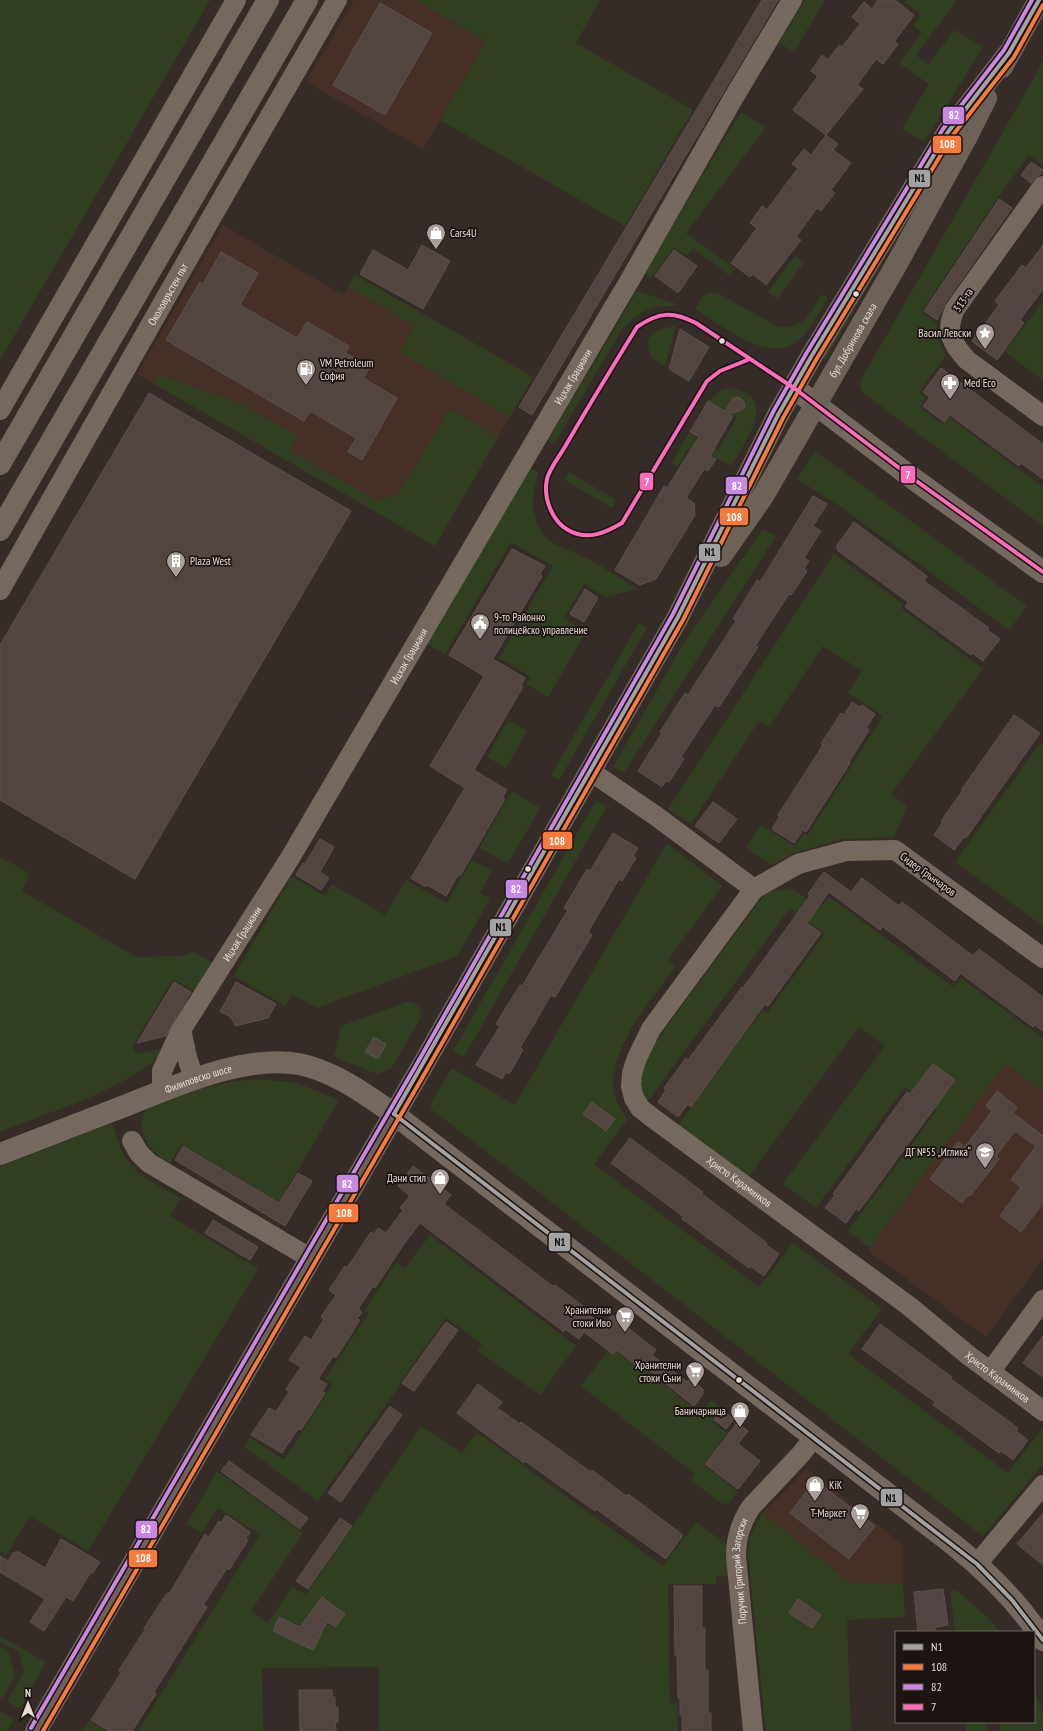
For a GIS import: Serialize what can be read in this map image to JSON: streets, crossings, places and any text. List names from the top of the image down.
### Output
{
  "streets": {
    "main road": ["бул. Добринова скала"],
    "street": [
      "Околовръстен път",
      "313-та",
      "Ицхак Грациани",
      "Сидер Грънчаров",
      "Филиповско шосе",
      "Христо Караминков",
      "Поручик Григорий Загорски"
    ]
  },
  "crossings": [
    ["бул. Добринова скала", "Филиповско шосе"],
    ["Ицхак Грациани", "Филиповско шосе"],
    ["Сидер Грънчаров", "Христо Караминков"],
    ["Филиповско шосе", "Поручик Григорий Загорски"]
  ],
  "places": {
    "shop": [
      "Cars4U",
      "Дани стил",
      "Баничарница",
      "KiK"
    ],
    "place": ["Васил Левски"],
    "fuel station": ["VM Petroleum София"],
    "pharmacy": ["Med Eco"],
    "building": ["Plaza West"],
    "public building": ["9-то Районно полицейско управление"],
    "school or university": ["ДГ №55 „Иглика“"],
    "supermarket": ["Хранителни стоки Иво", "Хранителни стоки Съни", "Т-Маркет"]
  },
  "lines": [
    "transit line N1",
    "transit line 82",
    "transit line 108",
    "transit line 7"
  ],
  "legend": [
    "N1",
    "108",
    "82",
    "7"
  ],
  "north": "top"
}
